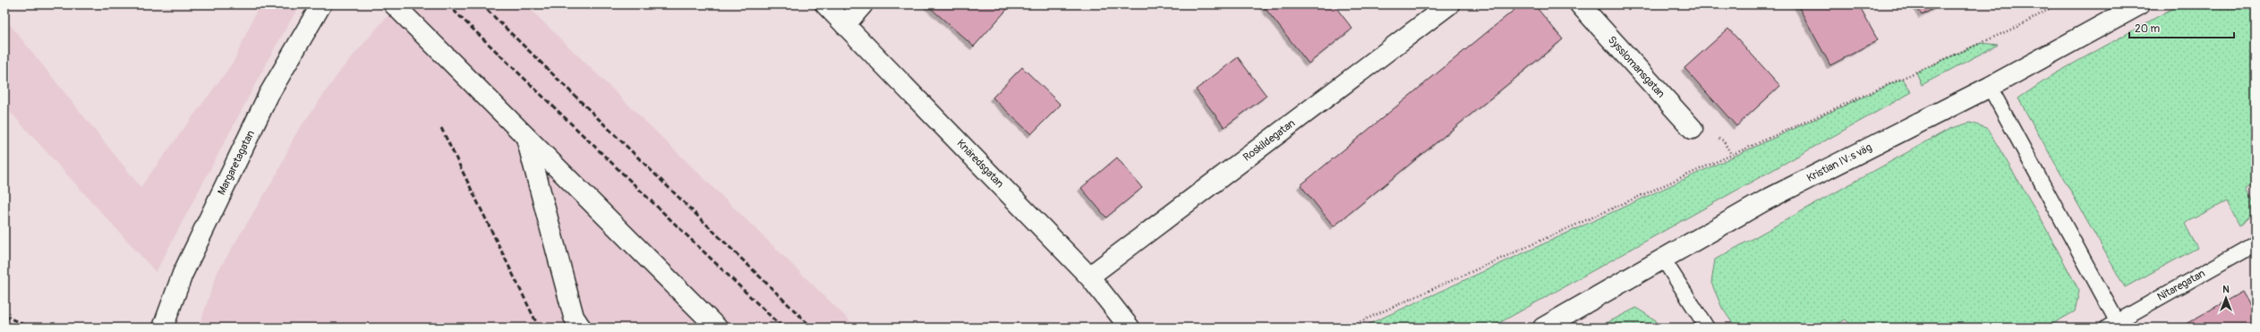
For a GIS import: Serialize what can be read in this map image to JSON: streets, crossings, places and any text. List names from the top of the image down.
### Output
{
  "streets": {
    "street": [
      "Sysslomansgatan",
      "Roskildegatan",
      "Margaretagatan",
      "Kristian IV:s väg",
      "Knäredsgatan"
    ],
    "lane": ["Nitaregatan"]
  },
  "crossings": [
    ["Roskildegatan", "Knäredsgatan"]
  ],
  "scale_bar": "20 m",
  "north": "top"
}
